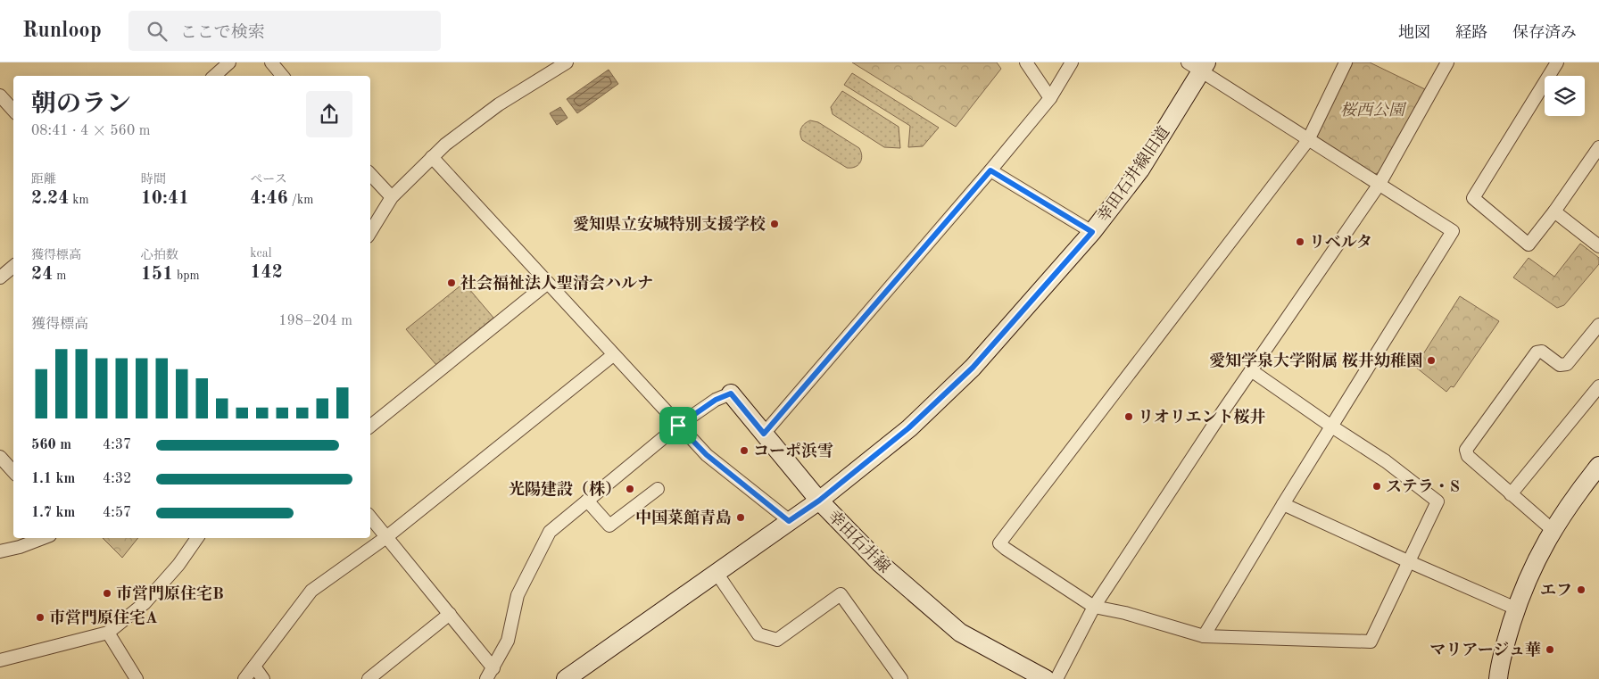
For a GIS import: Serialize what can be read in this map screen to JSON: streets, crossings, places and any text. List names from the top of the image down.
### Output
{
  "streets": {
    "street": ["幸田石井線旧道", "幸田石井線"]
  },
  "crossings": [
    ["幸田石井線旧道", "幸田石井線"]
  ],
  "parks": ["桜西公園"],
  "places": [
    "愛知県立安城特別支援学校",
    "リベルタ",
    "社会福祉法人聖清会ハルナ",
    "愛知学泉大学附属 桜井幼稚園",
    "リオリエント桜井",
    "コーポ浜雪",
    "ステラ・S",
    "光陽建設（株）",
    "中国菜館青島",
    "エフ",
    "市営門原住宅B",
    "市営門原住宅A",
    "マリアージュ華"
  ],
  "page": {
    "header": "Runloop",
    "search": "ここで検索",
    "nav": ["地図", "経路", "保存済み"],
    "heading": ["朝のラン", "08:41 · 4 × 560 m"],
    "stats": [
      ["距離", "2.24 km"],
      ["時間", "10:41"],
      ["ペース", "4:46 /km"],
      ["獲得標高", "24 m"],
      ["心拍数", "151 bpm"],
      ["kcal", "142"]
    ],
    "chart": ["獲得標高", "198–204 m"],
    "list": [
      {
        "name": "560 m",
        "note": "4:37"
      },
      {
        "name": "1.1 km",
        "note": "4:32"
      },
      {
        "name": "1.7 km",
        "note": "4:57"
      }
    ]
  }
}
